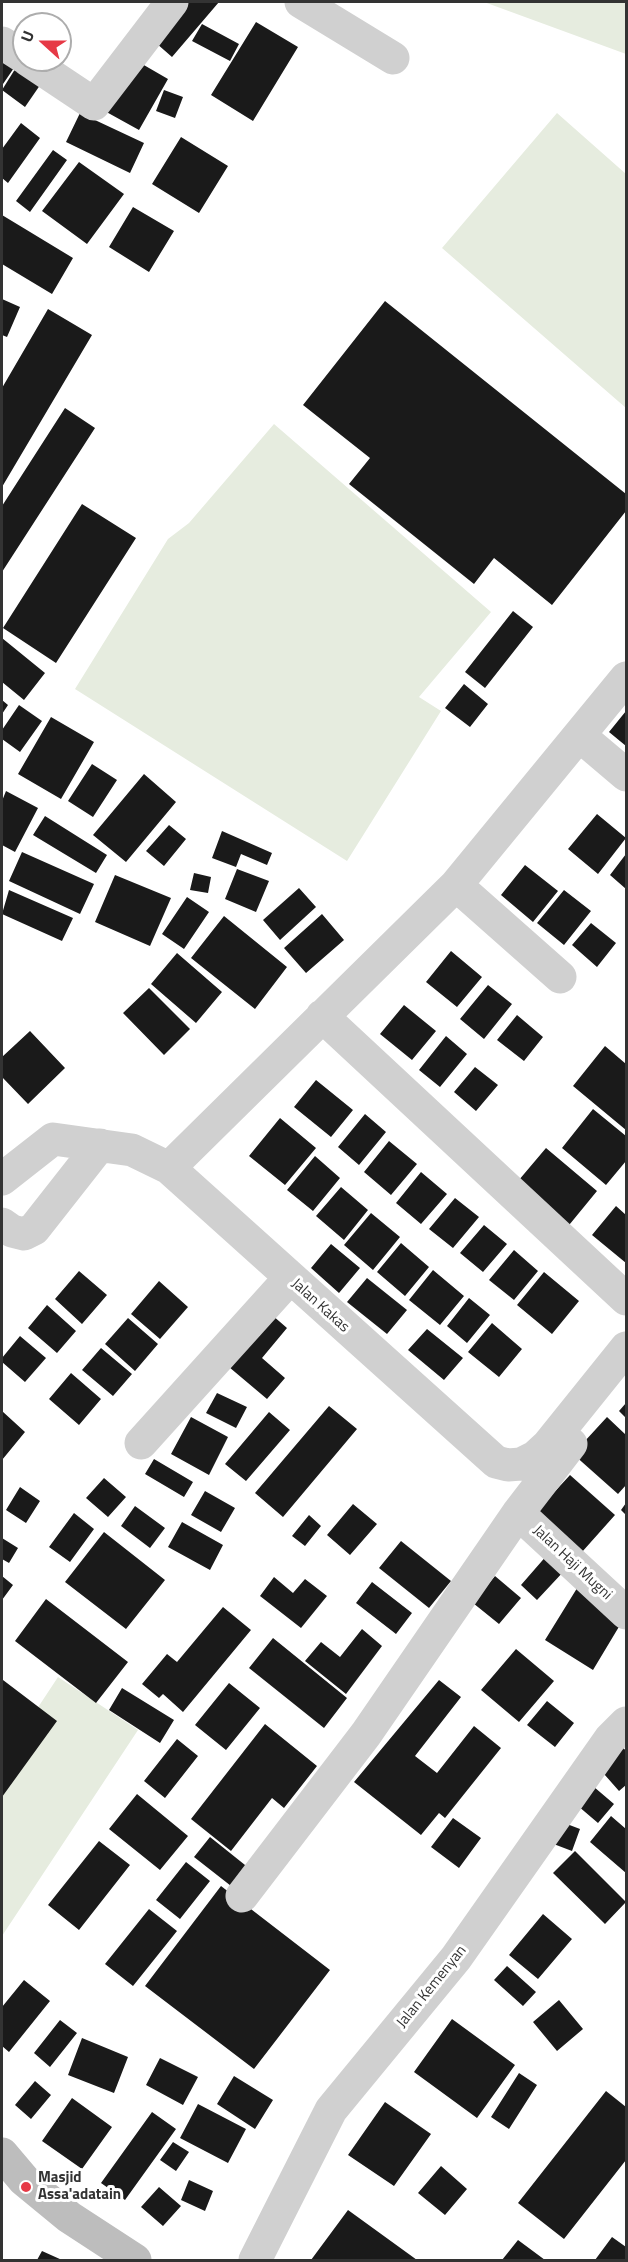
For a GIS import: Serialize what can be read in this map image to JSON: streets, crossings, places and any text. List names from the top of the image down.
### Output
{
  "streets": {
    "street": ["Jalan Kakas", "Jalan Haji Mugni", "Jalan Kemenyan"]
  },
  "places": ["Masjid Assa'adatain"],
  "north": "left"
}
